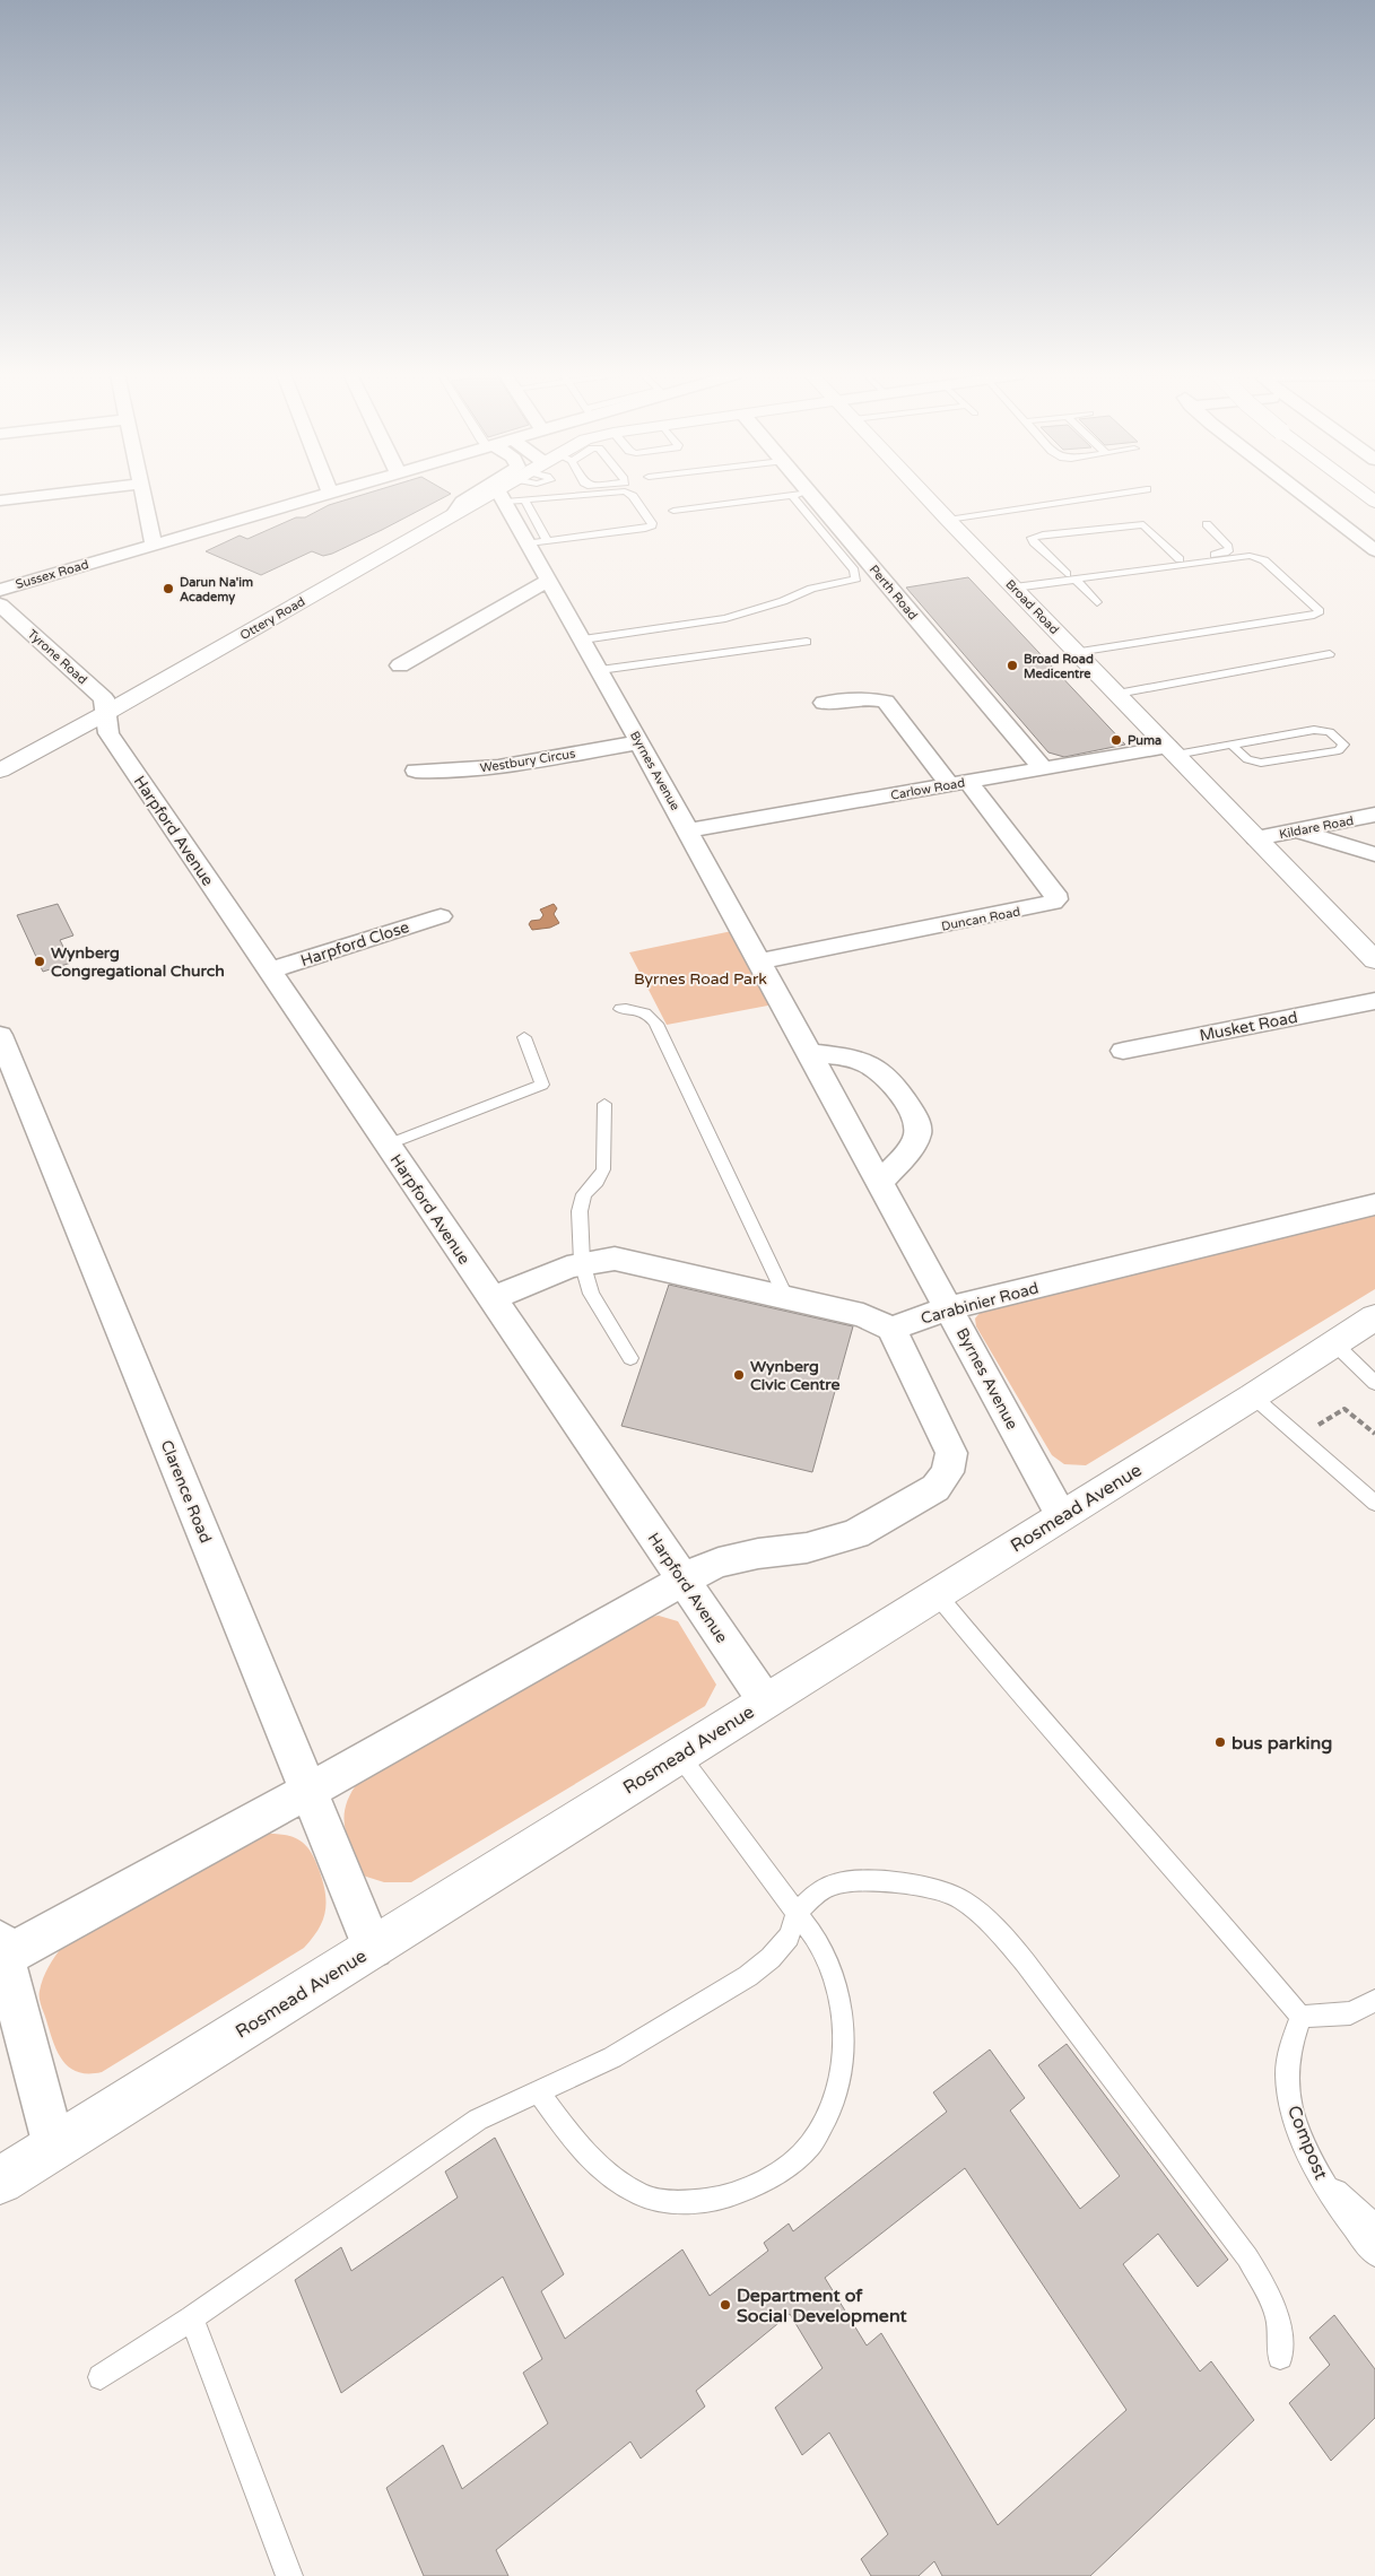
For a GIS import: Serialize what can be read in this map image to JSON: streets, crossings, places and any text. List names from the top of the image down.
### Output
{
  "streets": {
    "street": [
      "Sussex Road",
      "Perth Road",
      "Broad Road",
      "Ottery Road",
      "Tyrone Road",
      "Westbury Circus",
      "Byrnes Avenue",
      "Carlow Road",
      "Kildare Road",
      "Harpford Avenue",
      "Duncan Road",
      "Harpford Close",
      "Musket Road",
      "Carabinier Road",
      "Clarence Road",
      "Rosmead Avenue"
    ],
    "lane": ["Compost"]
  },
  "crossings": [
    ["Perth Road", "Carlow Road"],
    ["Broad Road", "Carlow Road"],
    ["Broad Road", "Kildare Road"],
    ["Ottery Road", "Tyrone Road"],
    ["Ottery Road", "Harpford Avenue"],
    ["Tyrone Road", "Harpford Avenue"],
    ["Westbury Circus", "Byrnes Avenue"],
    ["Byrnes Avenue", "Carlow Road"],
    ["Byrnes Avenue", "Duncan Road"],
    ["Byrnes Avenue", "Carabinier Road"],
    ["Byrnes Avenue", "Rosmead Avenue"],
    ["Carlow Road", "Duncan Road"],
    ["Harpford Avenue", "Harpford Close"],
    ["Harpford Avenue", "Rosmead Avenue"],
    ["Clarence Road", "Rosmead Avenue"]
  ],
  "parks": ["Byrnes Road Park"],
  "places": [
    "Darun Na'im Academy",
    "Broad Road Medicentre",
    "Puma",
    "Wynberg Congregational Church",
    "Wynberg Civic Centre",
    "bus parking",
    "Department of Social Development"
  ]
}
